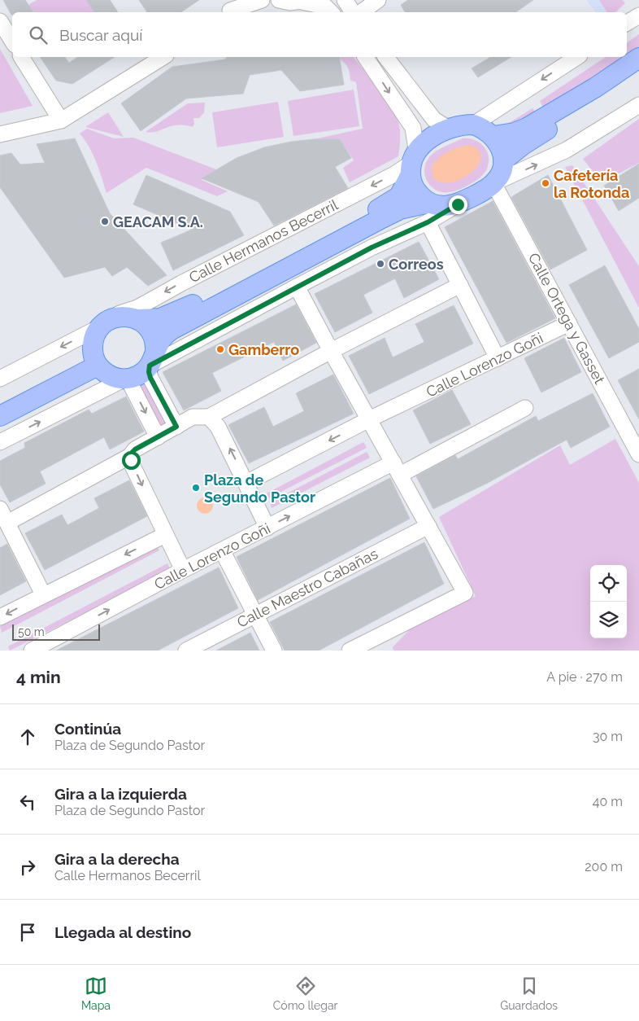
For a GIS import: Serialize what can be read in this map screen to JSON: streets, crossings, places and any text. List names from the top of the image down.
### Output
{
  "streets": {
    "main road": ["Calle Hermanos Becerril"],
    "street": ["Calle Ortega y Gasset", "Calle Lorenzo Goñi", "Calle Maestro Cabañas"]
  },
  "crossings": [
    ["Calle Hermanos Becerril", "Calle Ortega y Gasset"],
    ["Calle Ortega y Gasset", "Calle Lorenzo Goñi"]
  ],
  "places": [
    "Cafetería la Rotonda",
    "GEACAM S.A.",
    "Correos",
    "Gamberro",
    "Plaza de Segundo Pastor"
  ],
  "scale_bar": "50 m",
  "page": {
    "search": "Buscar aquí",
    "scale": "50 m",
    "heading": ["4 min", "A pie · 270 m"],
    "list": [
      ["Continúa", "Plaza de Segundo Pastor", "30 m"],
      ["Gira a la izquierda", "Plaza de Segundo Pastor", "40 m"],
      ["Gira a la derecha", "Calle Hermanos Becerril", "200 m"],
      "Llegada al destino"
    ],
    "nav": ["Mapa", "Cómo llegar", "Guardados"]
  }
}
